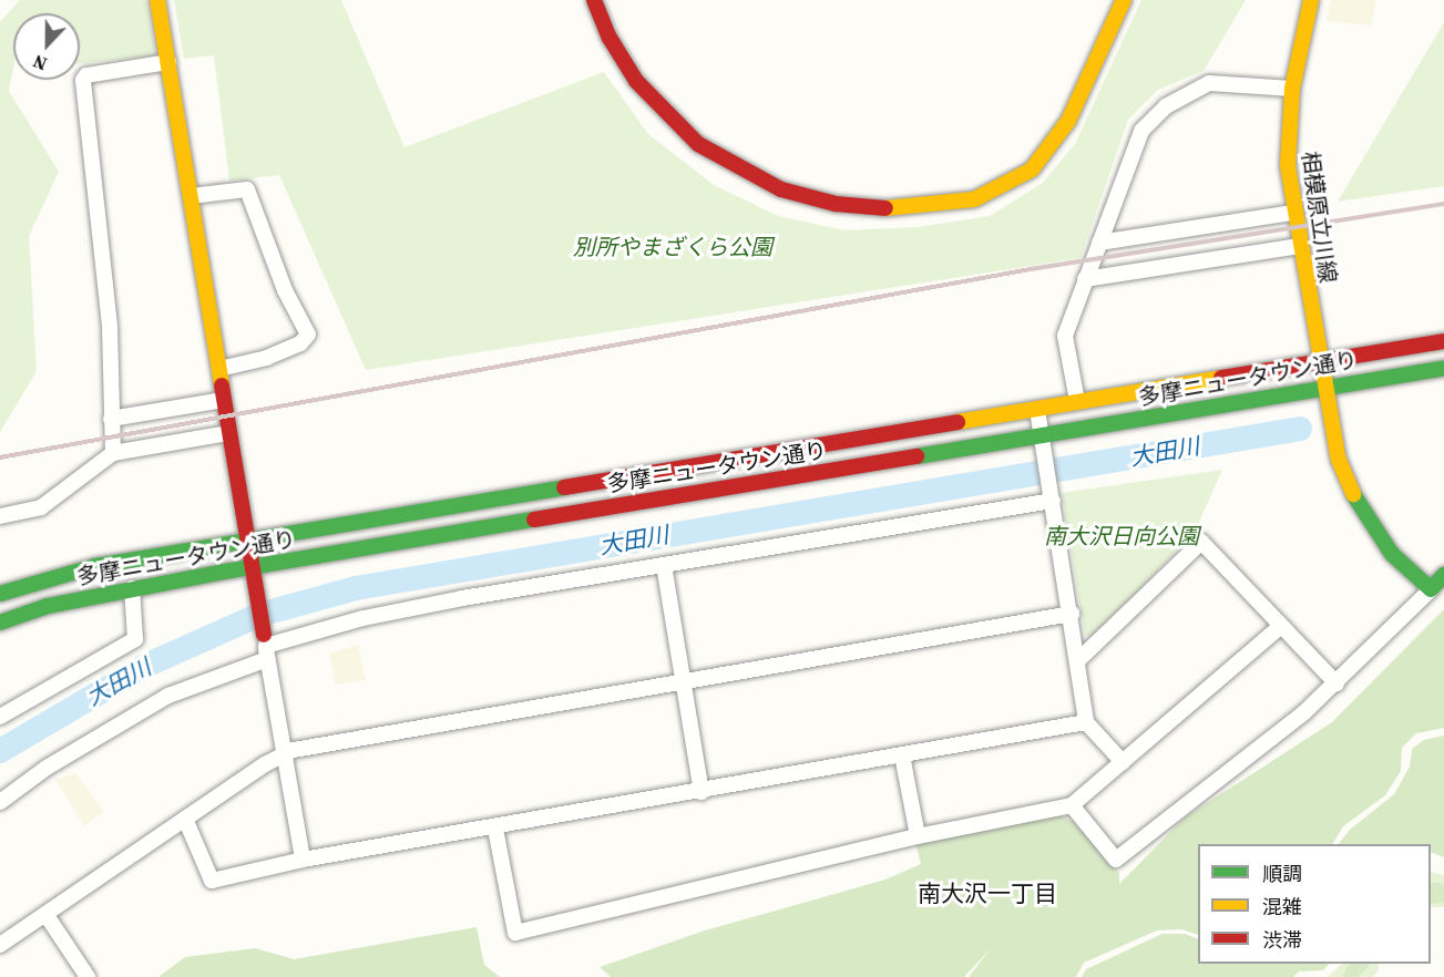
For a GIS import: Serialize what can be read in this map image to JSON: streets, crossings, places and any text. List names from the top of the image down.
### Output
{
  "streets": {
    "main road": ["相模原立川線", "多摩ニュータウン通り"]
  },
  "crossings": [
    ["相模原立川線", "多摩ニュータウン通り"]
  ],
  "districts": ["南大沢一丁目"],
  "water": ["大田川"],
  "parks": ["別所やまざくら公園", "南大沢日向公園"],
  "legend": ["順調", "混雑", "渋滞"],
  "north": "bottom"
}
